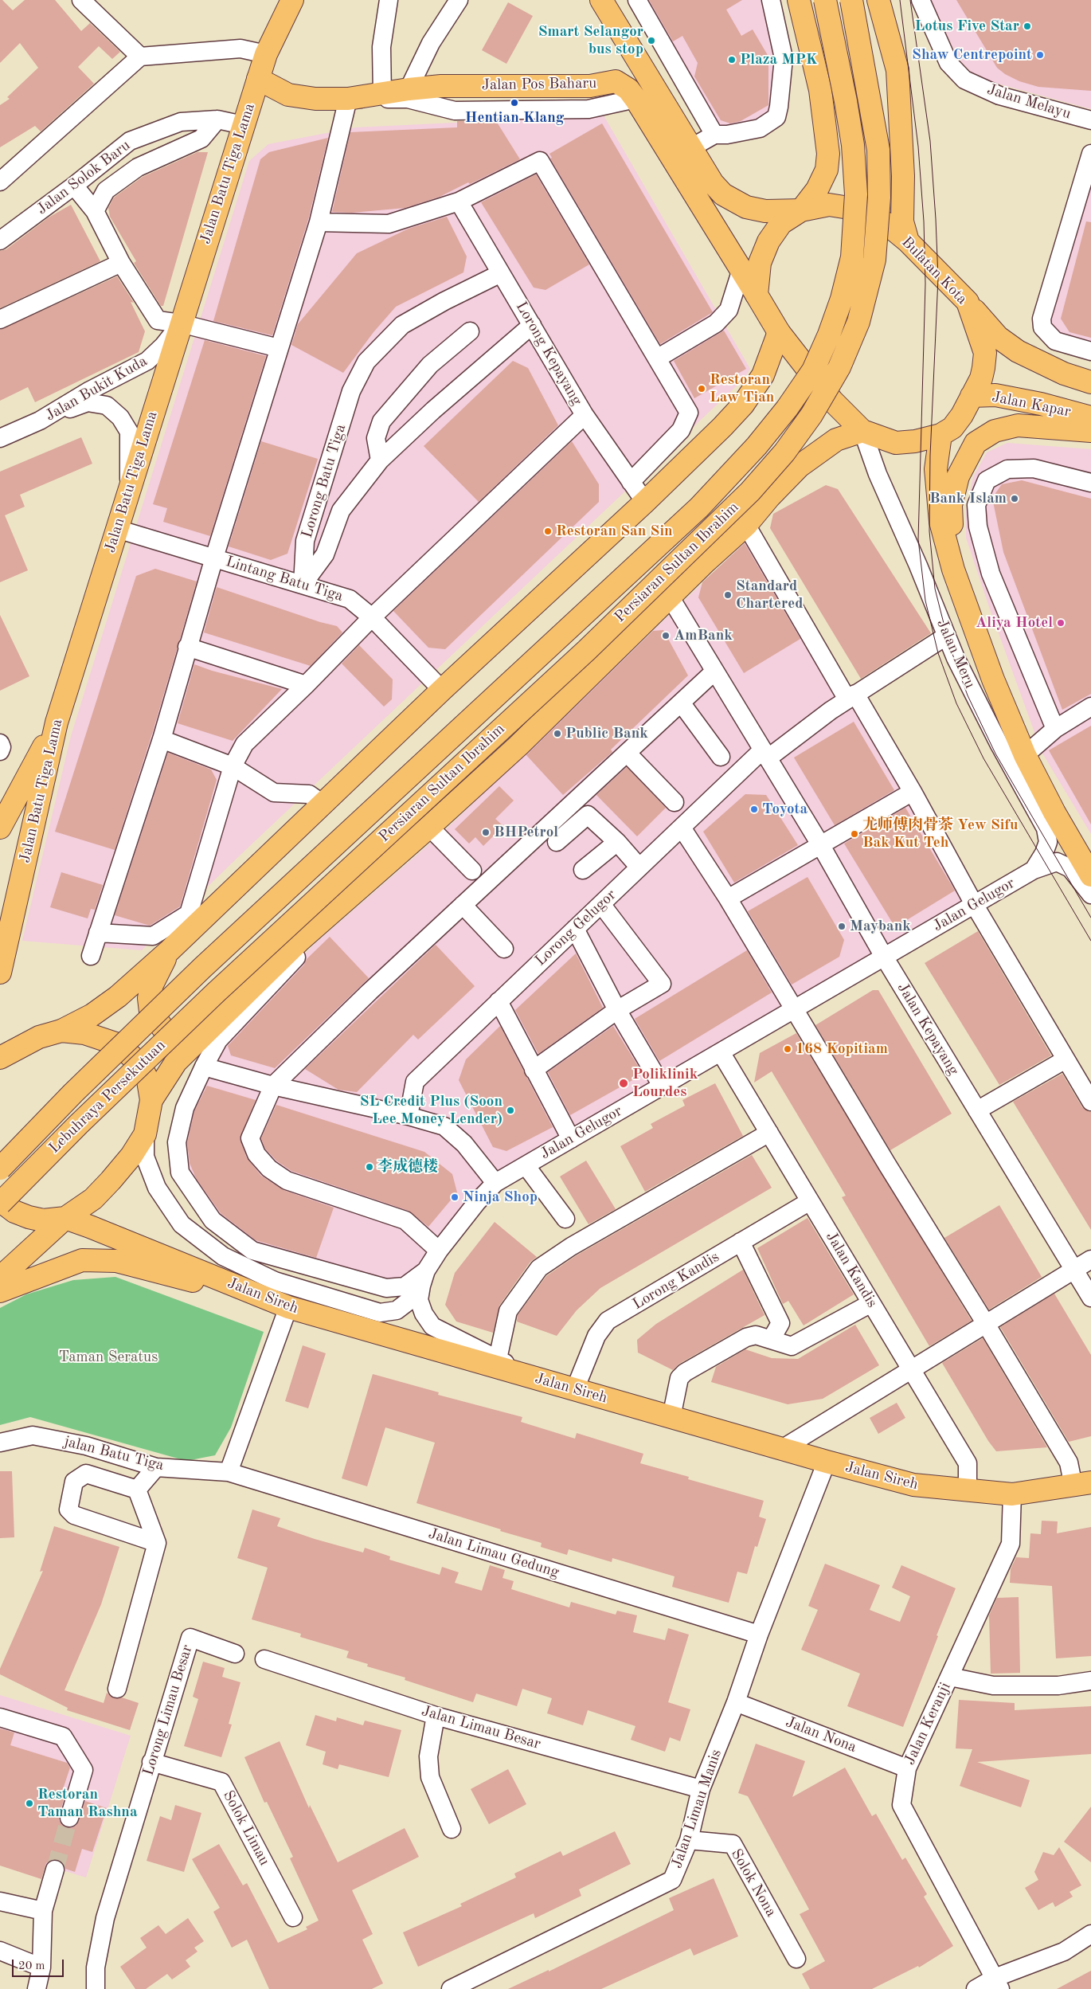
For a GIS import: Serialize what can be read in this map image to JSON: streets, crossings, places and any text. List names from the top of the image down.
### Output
{
  "streets": {
    "main road": [
      "Jalan Pos Baharu",
      "Jalan Batu Tiga Lama",
      "Bulatan Kota",
      "Jalan Kapar",
      "Persiaran Sultan Ibrahim",
      "Jalan Meru",
      "Lebuhraya Persekutuan",
      "Jalan Sireh"
    ],
    "street": [
      "Jalan Melayu",
      "Jalan Solok Baru",
      "Lorong Kepayang",
      "Jalan Bukit Kuda",
      "Lorong Batu Tiga",
      "Lintang Batu Tiga",
      "Jalan Gelugor",
      "Lorong Gelugor",
      "Jalan Kepayang",
      "Jalan Kandis",
      "Lorong Kandis",
      "jalan Batu Tiga",
      "Jalan Limau Gedung",
      "Lorong Limau Besar",
      "Jalan Keranji",
      "Jalan Limau Besar",
      "Jalan Nona",
      "Jalan Limau Manis",
      "Solok Limau",
      "Solok Nona"
    ]
  },
  "crossings": [
    ["Jalan Pos Baharu", "Jalan Batu Tiga Lama"],
    ["Jalan Pos Baharu", "Bulatan Kota"],
    ["Jalan Batu Tiga Lama", "Jalan Solok Baru"],
    ["Jalan Batu Tiga Lama", "Jalan Bukit Kuda"],
    ["Jalan Batu Tiga Lama", "Lintang Batu Tiga"],
    ["Bulatan Kota", "Jalan Kapar"],
    ["Bulatan Kota", "Jalan Meru"],
    ["Lorong Kepayang", "Lorong Batu Tiga"],
    ["Lorong Batu Tiga", "Lintang Batu Tiga"],
    ["Persiaran Sultan Ibrahim", "Lebuhraya Persekutuan"],
    ["Jalan Meru", "Jalan Gelugor"],
    ["Jalan Meru", "Lorong Gelugor"],
    ["Jalan Gelugor", "Jalan Kepayang"],
    ["Jalan Gelugor", "Jalan Kandis"],
    ["Jalan Gelugor", "Jalan Sireh"],
    ["Lorong Gelugor", "Jalan Kepayang"],
    ["Jalan Kandis", "Lorong Kandis"],
    ["Jalan Kandis", "Jalan Sireh"],
    ["Lorong Kandis", "Jalan Sireh"],
    ["Jalan Sireh", "Jalan Keranji"],
    ["Jalan Sireh", "Jalan Limau Manis"],
    ["jalan Batu Tiga", "Jalan Limau Gedung"],
    ["Jalan Limau Gedung", "Jalan Limau Manis"],
    ["Lorong Limau Besar", "Solok Limau"],
    ["Jalan Keranji", "Jalan Nona"],
    ["Jalan Limau Besar", "Jalan Limau Manis"],
    ["Jalan Nona", "Jalan Limau Manis"],
    ["Jalan Limau Manis", "Solok Nona"]
  ],
  "parks": ["Taman Seratus"],
  "places": [
    "Lotus Five Star",
    "Smart Selangor bus stop",
    "Shaw Centrepoint",
    "Plaza MPK",
    "Hentian Klang",
    "Restoran Law Tian",
    "Bank Islam",
    "Restoran San Sin",
    "Standard Chartered",
    "Aliya Hotel",
    "AmBank",
    "Public Bank",
    "Toyota",
    "BHPetrol",
    "尤师傅肉骨茶 Yew Sifu Bak Kut Teh",
    "Maybank",
    "168 Kopitiam",
    "Poliklinik Lourdes",
    "SL Credit Plus (Soon Lee Money Lender)",
    "李成德楼",
    "Ninja Shop",
    "Restoran Taman Rashna"
  ],
  "scale_bar": "20 m"
}
